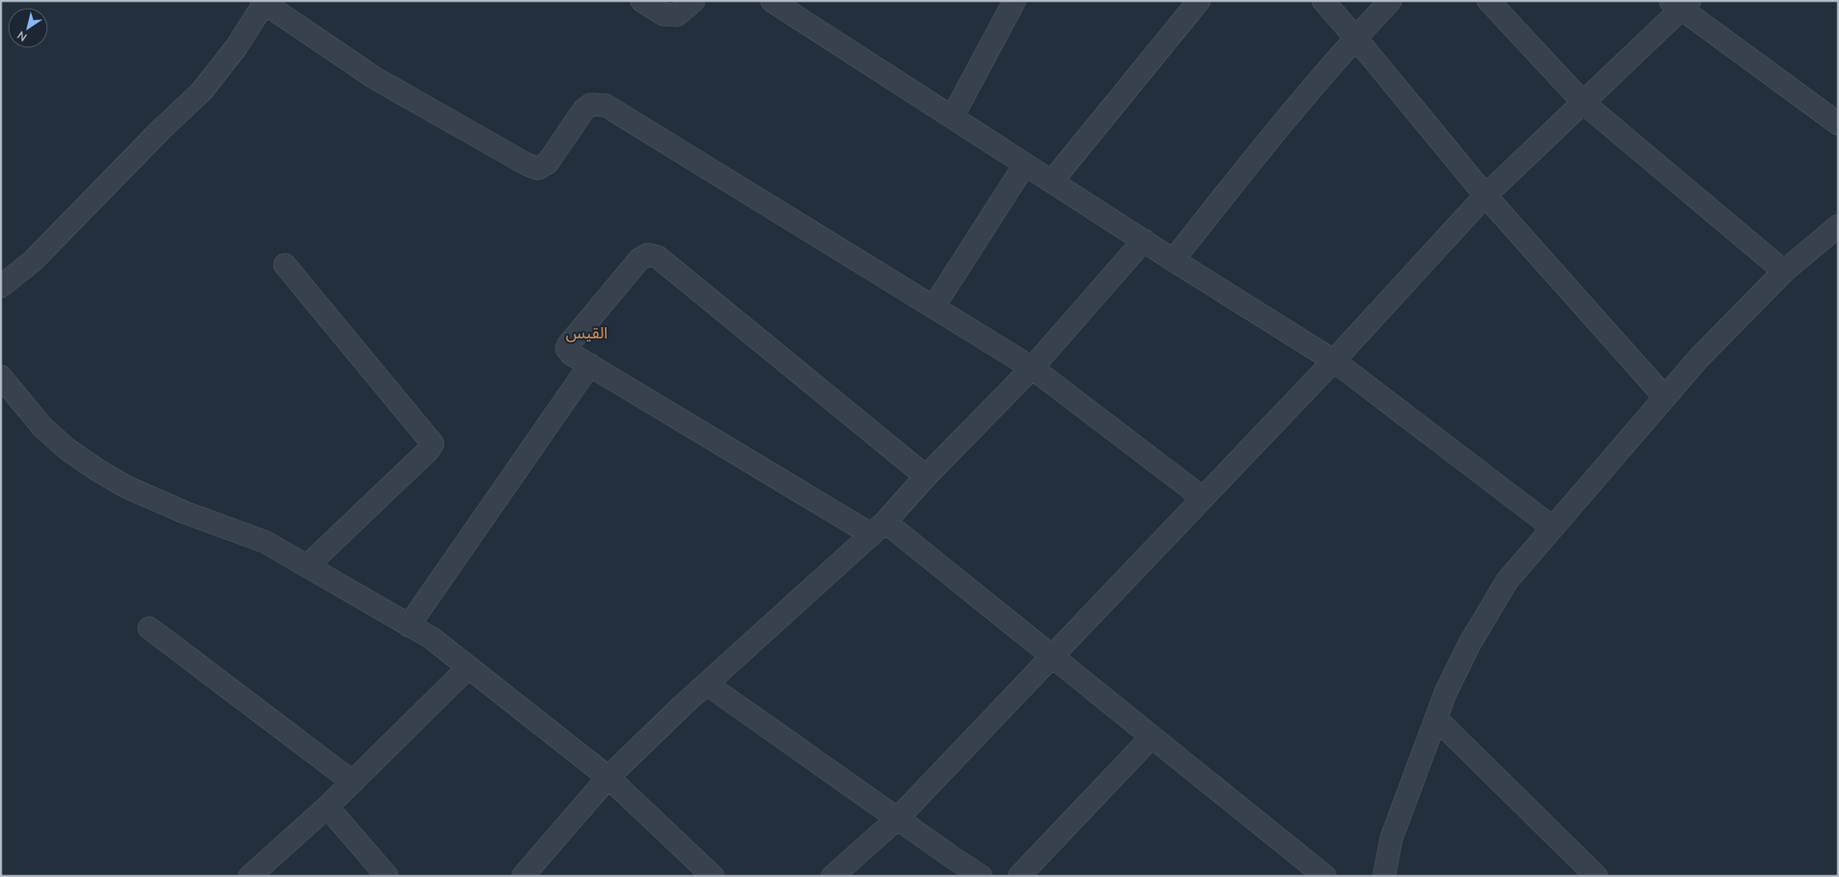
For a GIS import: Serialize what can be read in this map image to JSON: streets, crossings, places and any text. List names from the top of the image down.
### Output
{
  "districts": ["القيس"],
  "north": "bottom left"
}
